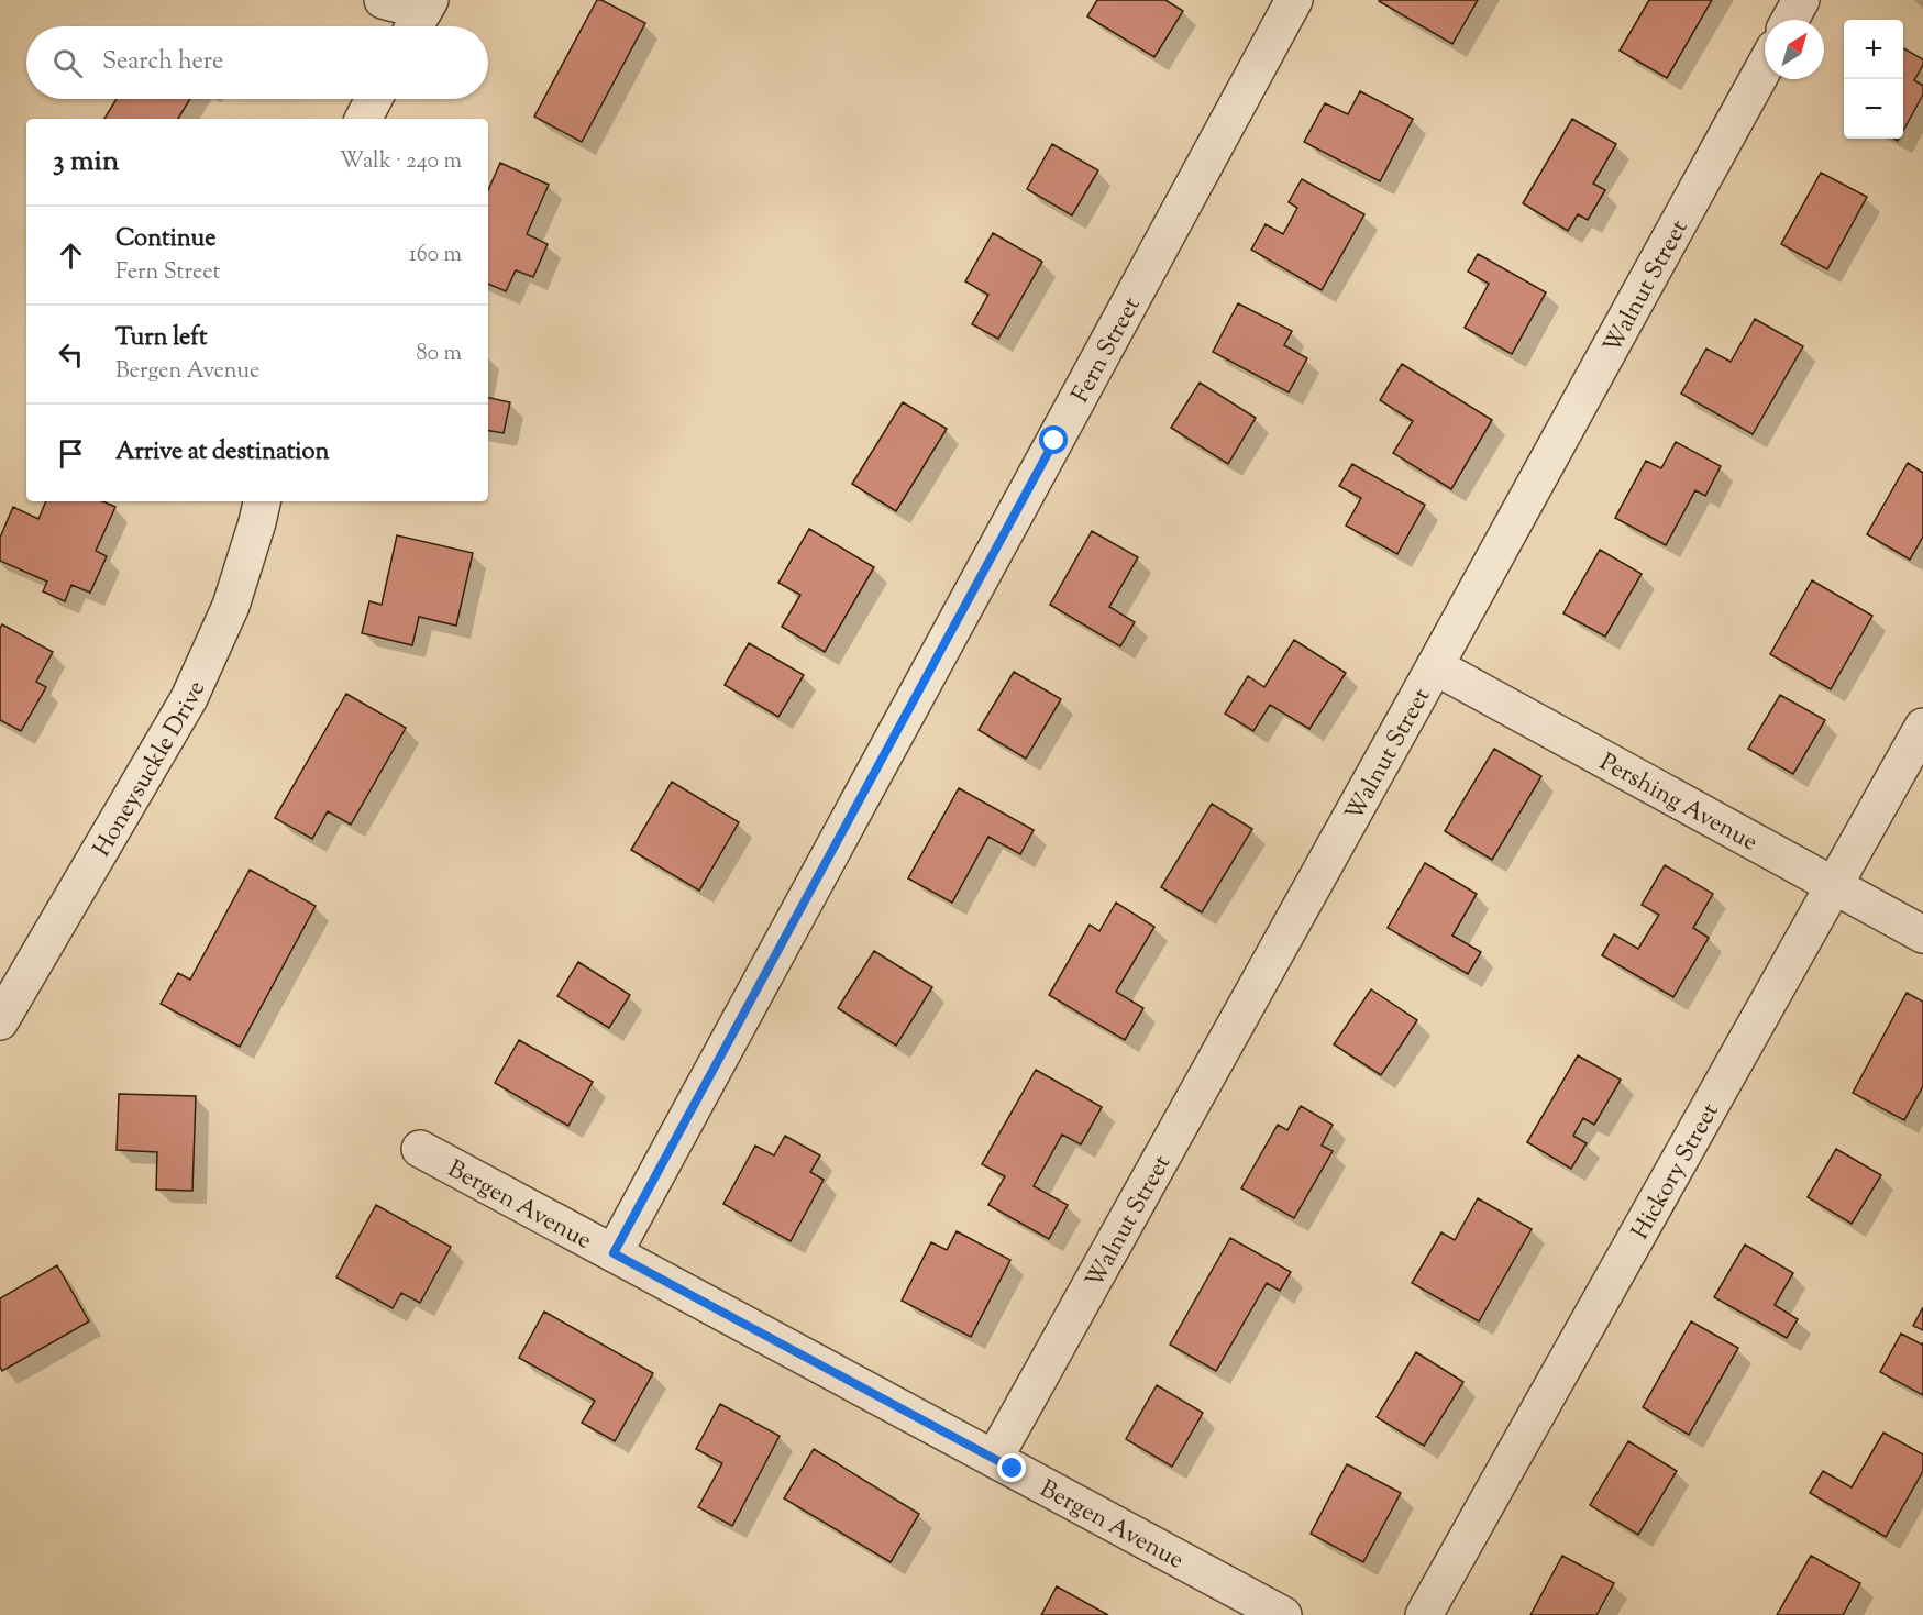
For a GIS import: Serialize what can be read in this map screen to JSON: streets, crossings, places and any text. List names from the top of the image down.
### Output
{
  "streets": {
    "street": [
      "Walnut Street",
      "Fern Street",
      "Honeysuckle Drive",
      "Pershing Avenue",
      "Hickory Street",
      "Bergen Avenue"
    ]
  },
  "crossings": [
    ["Walnut Street", "Pershing Avenue"],
    ["Walnut Street", "Bergen Avenue"],
    ["Fern Street", "Bergen Avenue"],
    ["Pershing Avenue", "Hickory Street"]
  ],
  "north": "top right",
  "page": {
    "map_buttons": ["+", "−"],
    "search": "Search here",
    "heading": ["3 min", "Walk · 240 m"],
    "list": [
      ["Continue", "Fern Street", "160 m"],
      ["Turn left", "Bergen Avenue", "80 m"],
      "Arrive at destination"
    ]
  }
}
